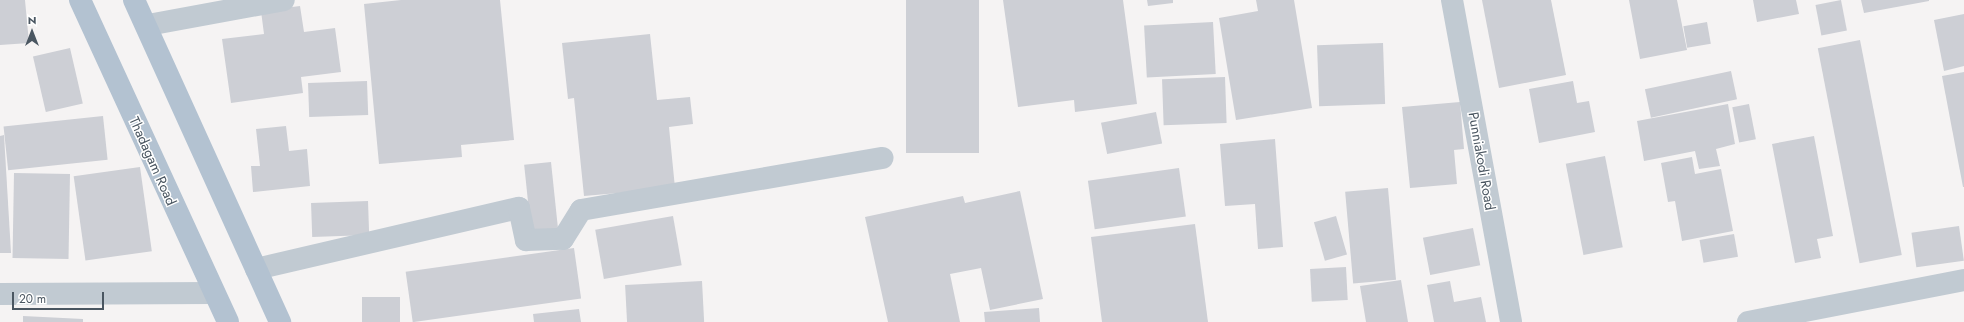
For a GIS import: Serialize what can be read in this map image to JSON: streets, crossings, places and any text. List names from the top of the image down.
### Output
{
  "streets": {
    "main road": ["Thadagam Road"],
    "street": ["Punniakodi Road"]
  },
  "scale_bar": "20 m",
  "north": "top"
}
